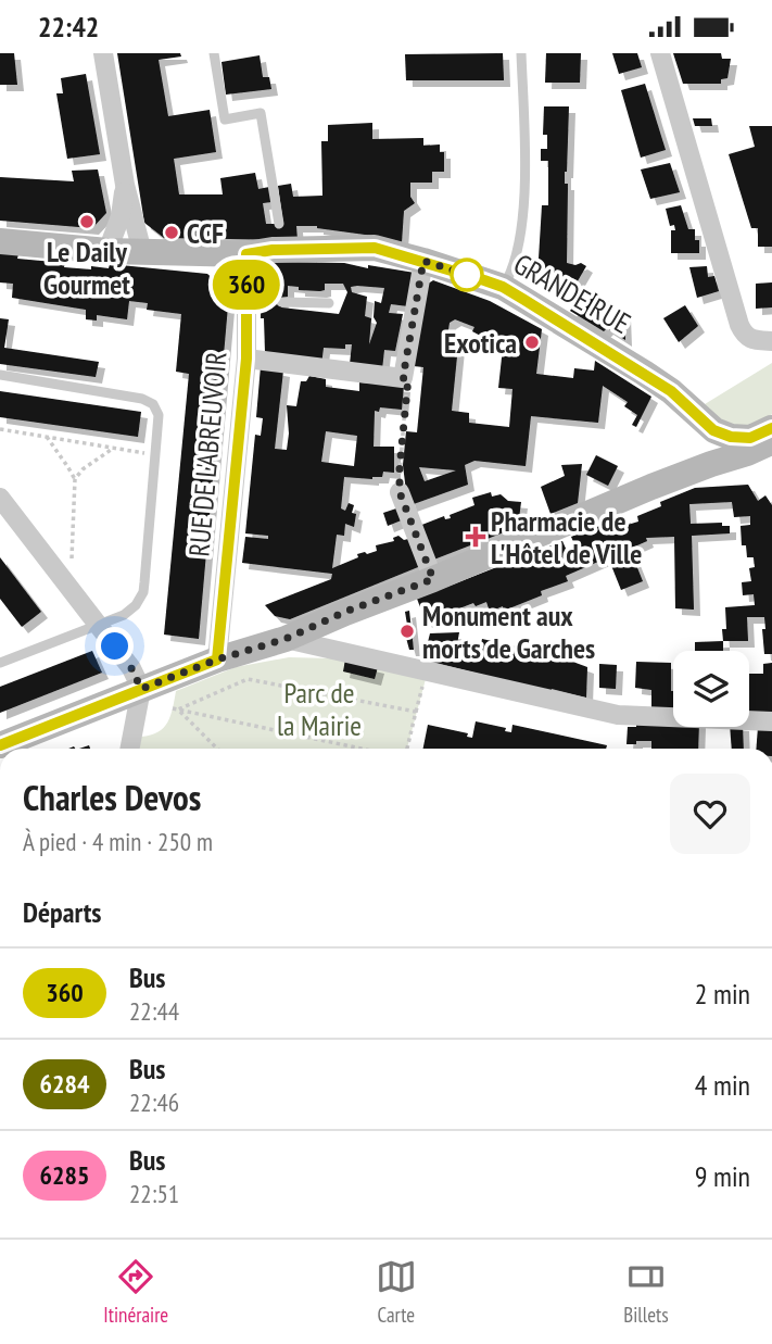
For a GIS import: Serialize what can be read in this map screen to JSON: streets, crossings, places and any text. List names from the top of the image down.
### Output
{
  "streets": {
    "street": ["GRANDE RUE", "RUE DE L'ABREUVOIR"]
  },
  "crossings": [
    ["GRANDE RUE", "RUE DE L'ABREUVOIR"]
  ],
  "parks": ["Parc de la Mairie"],
  "places": {
    "other": [
      "Le Daily Gourmet",
      "CCF",
      "Exotica",
      "Monument aux morts de Garches"
    ],
    "health": ["Pharmacie de L'Hôtel de Ville"]
  },
  "lines": ["bus line 360"],
  "page": {
    "status": "22:42",
    "on_map": "360",
    "heading": [
      ["Charles Devos", "À pied · 4 min · 250 m"],
      "Départs"
    ],
    "list": [
      {
        "mark": "360",
        "name": "Bus",
        "note": "22:44",
        "value": "2 min"
      },
      {
        "mark": "6284",
        "name": "Bus",
        "note": "22:46",
        "value": "4 min"
      },
      {
        "mark": "6285",
        "name": "Bus",
        "note": "22:51",
        "value": "9 min"
      }
    ],
    "tabs": ["Itinéraire", "Carte", "Billets"]
  }
}
